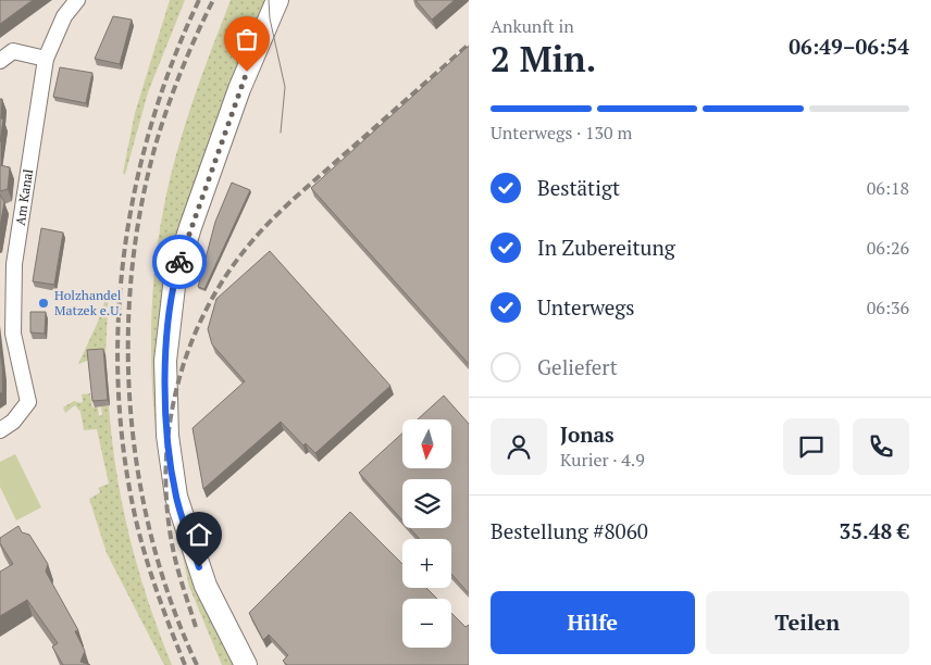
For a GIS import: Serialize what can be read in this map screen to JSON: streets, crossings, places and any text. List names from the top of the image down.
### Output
{
  "streets": {
    "street": ["Am Kanal"]
  },
  "places": ["Holzhandel Matzek e.U."],
  "north": "bottom",
  "page": {
    "heading": ["2 Min.", "Ankunft in", "06:49–06:54"],
    "panel": [
      "Jonas",
      "Kurier · 4.9",
      "Bestellung #8060",
      "35.48 €"
    ],
    "bar": "Unterwegs · 130 m",
    "list": [
      ["Bestätigt", "06:18"],
      ["In Zubereitung", "06:26"],
      ["Unterwegs", "06:36"],
      "Geliefert"
    ],
    "map_buttons": ["+", "−"],
    "buttons": ["Hilfe", "Teilen"]
  }
}
